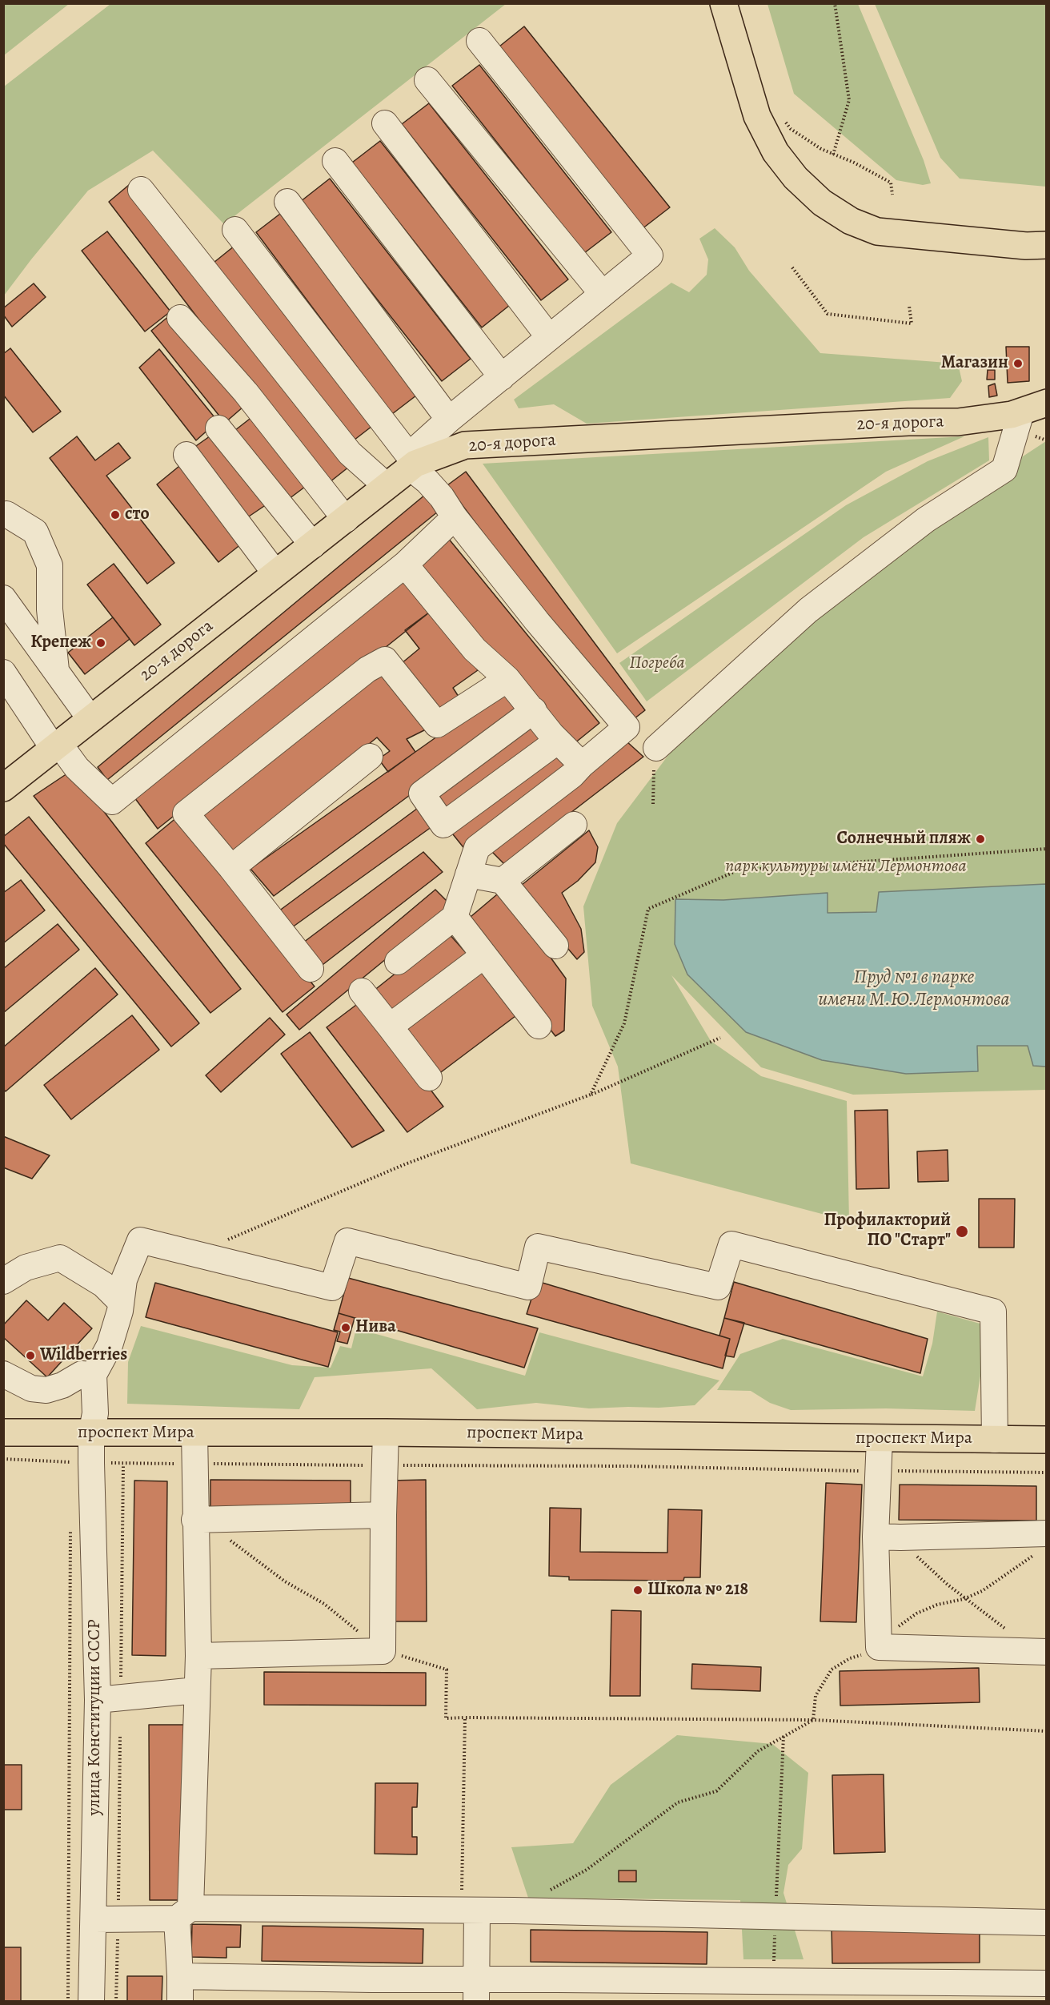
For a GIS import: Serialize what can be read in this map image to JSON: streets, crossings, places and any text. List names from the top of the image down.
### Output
{
  "streets": {
    "main road": ["20-я дорога", "проспект Мира"],
    "street": ["улица Конституции СССР"]
  },
  "crossings": [
    ["проспект Мира", "улица Конституции СССР"]
  ],
  "water": ["Пруд №1 в парке имени М.Ю.Лермонтова"],
  "parks": ["Погреба", "парк культуры имени Лермонтова"],
  "places": [
    "Магазин",
    "сто",
    "Крепеж",
    "Солнечный пляж",
    "Профилакторий ПО \"Старт\"",
    "Нива",
    "Wildberries",
    "Школа № 218"
  ]
}
